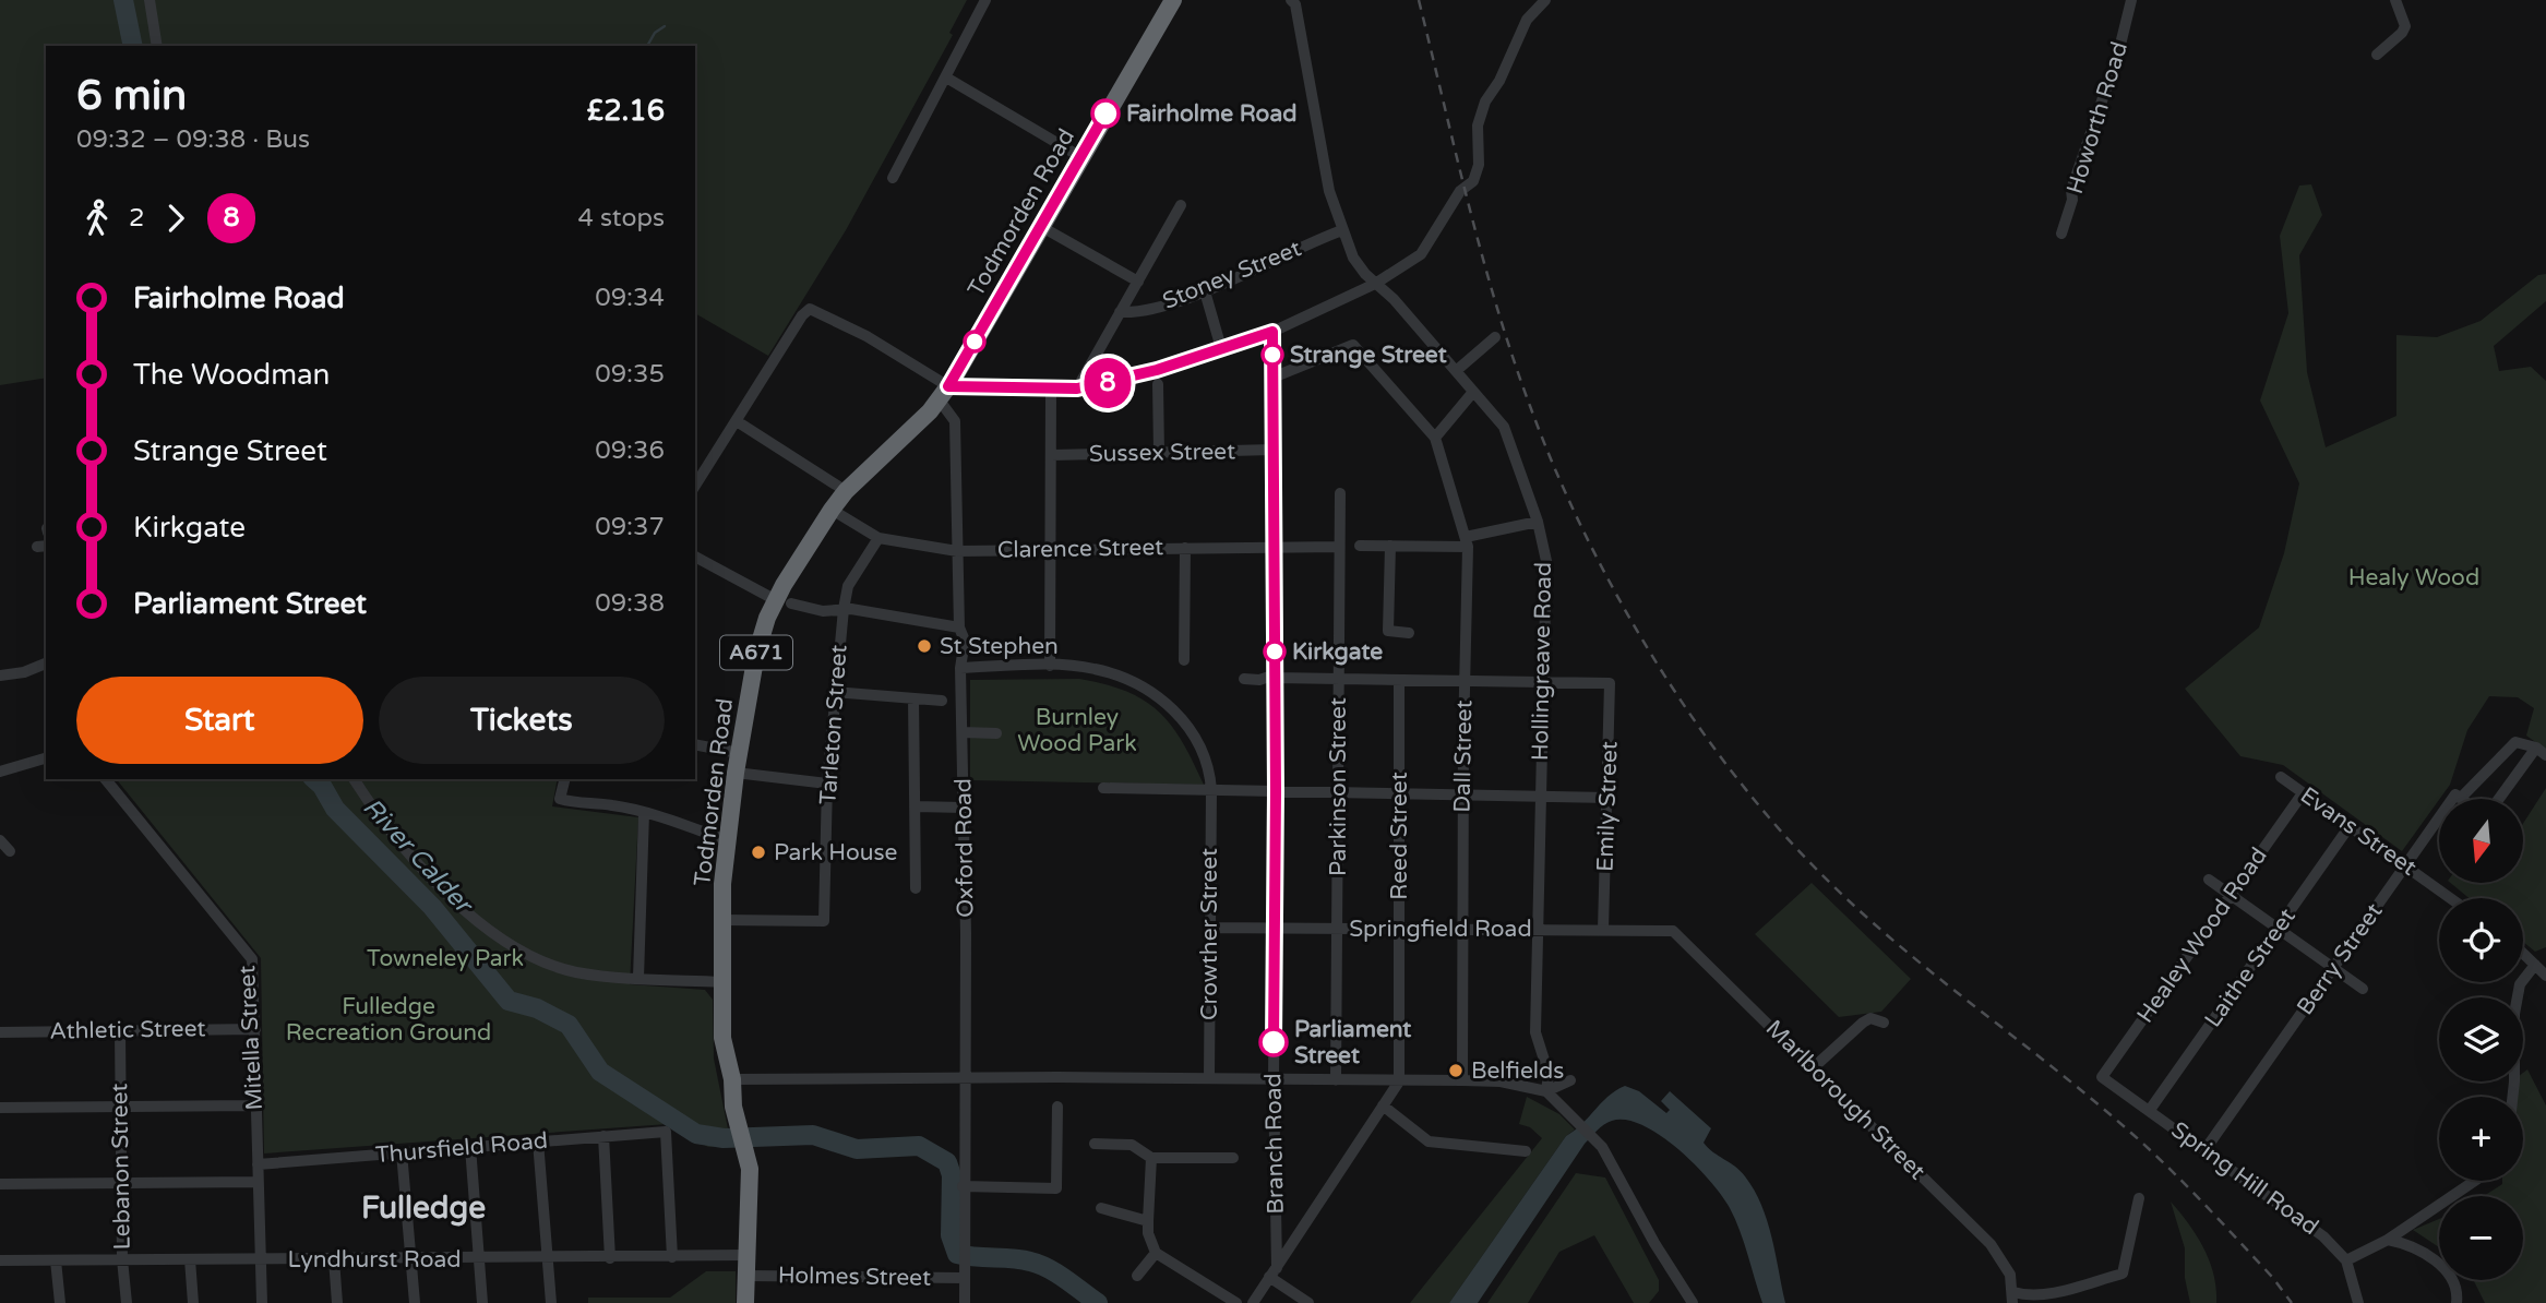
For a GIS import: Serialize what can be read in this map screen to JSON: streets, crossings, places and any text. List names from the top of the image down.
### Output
{
  "streets": {
    "highway": ["Todmorden Road", "A671"],
    "street": [
      "Howorth Road",
      "Stoney Street",
      "Sussex Street",
      "Clarence Street",
      "Hollingreave Road",
      "Tarleton Street",
      "Dall Street",
      "Parkinson Street",
      "Emily Street",
      "Evans Street",
      "Reed Street",
      "Oxford Road",
      "Springfield Road",
      "Crowther Street",
      "Healey Wood Road",
      "Berry Street",
      "Laithe Street",
      "Athletic Street",
      "Mitella Street",
      "Marlborough Street",
      "Branch Road",
      "Thursfield Road",
      "Lebanon Street",
      "Spring Hill Road",
      "Lyndhurst Road",
      "Holmes Street"
    ]
  },
  "crossings": [
    ["Todmorden Road", "Clarence Street"],
    ["Todmorden Road", "Tarleton Street"],
    ["Todmorden Road", "Oxford Road"],
    ["Todmorden Road", "Lyndhurst Road"],
    ["Todmorden Road", "Holmes Street"],
    ["Stoney Street", "Hollingreave Road"],
    ["Sussex Street", "Branch Road"],
    ["Clarence Street", "Tarleton Street"],
    ["Clarence Street", "Parkinson Street"],
    ["Clarence Street", "Oxford Road"],
    ["Clarence Street", "Branch Road"],
    ["Hollingreave Road", "Emily Street"],
    ["Hollingreave Road", "Springfield Road"],
    ["Dall Street", "Springfield Road"],
    ["Parkinson Street", "Springfield Road"],
    ["Emily Street", "Springfield Road"],
    ["Evans Street", "Healey Wood Road"],
    ["Evans Street", "Berry Street"],
    ["Evans Street", "Laithe Street"],
    ["Reed Street", "Springfield Road"],
    ["Oxford Road", "Crowther Street"],
    ["Oxford Road", "Holmes Street"],
    ["Springfield Road", "Crowther Street"],
    ["Springfield Road", "Marlborough Street"],
    ["Springfield Road", "Branch Road"],
    ["Healey Wood Road", "Spring Hill Road"],
    ["Berry Street", "Spring Hill Road"],
    ["Laithe Street", "Spring Hill Road"],
    ["Athletic Street", "Mitella Street"],
    ["Athletic Street", "Lebanon Street"],
    ["Mitella Street", "Thursfield Road"],
    ["Mitella Street", "Lyndhurst Road"],
    ["Thursfield Road", "Lyndhurst Road"],
    ["Lebanon Street", "Lyndhurst Road"]
  ],
  "districts": ["Fulledge"],
  "water": ["River Calder"],
  "parks": [
    "Healy Wood",
    "Burnley Wood Park",
    "Towneley Park",
    "Fulledge Recreation Ground"
  ],
  "places": [
    "Fairholme Road",
    "Strange Street",
    "St Stephen",
    "Kirkgate",
    "Park House",
    "Parliament Street",
    "Belfields"
  ],
  "lines": ["bus line 8"],
  "north": "bottom",
  "page": {
    "on_map": "8",
    "heading": ["6 min", "09:32 – 09:38 · Bus", "£2.16"],
    "legs": ["2", "8", "4 stops"],
    "list": [
      {
        "name": "Fairholme Road",
        "value": "09:34"
      },
      {
        "name": "The Woodman",
        "value": "09:35"
      },
      {
        "name": "Strange Street",
        "value": "09:36"
      },
      {
        "name": "Kirkgate",
        "value": "09:37"
      },
      {
        "name": "Parliament Street",
        "value": "09:38"
      }
    ],
    "buttons": ["Start", "Tickets"],
    "map_buttons": ["+", "−"]
  }
}
